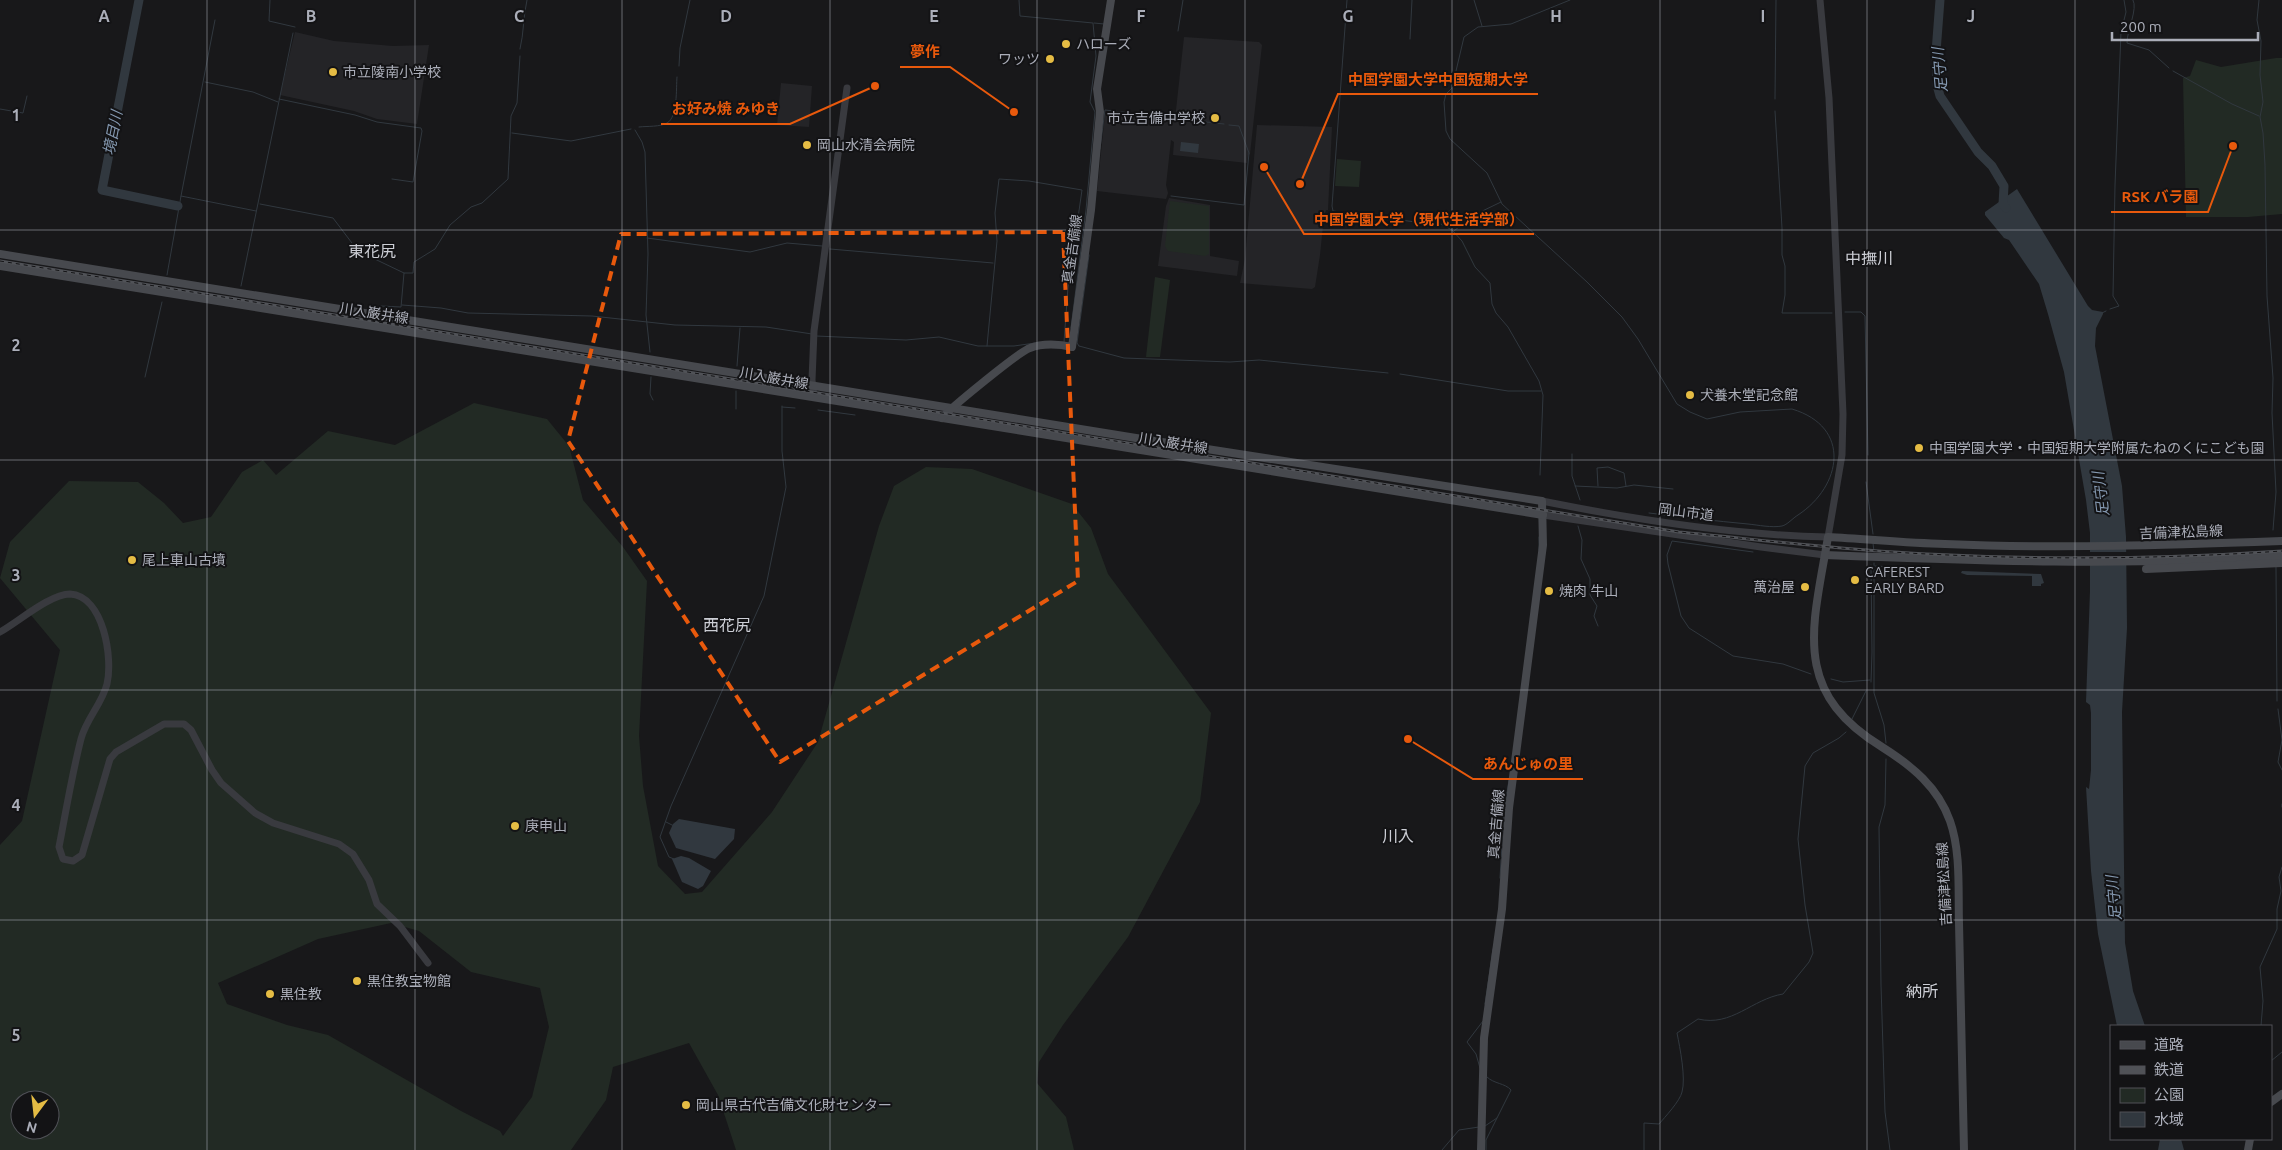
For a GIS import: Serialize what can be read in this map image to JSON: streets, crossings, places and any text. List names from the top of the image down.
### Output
{
  "streets": {
    "main road": ["真金吉備線", "川入巌井線", "吉備津松島線"],
    "street": ["岡山市道"]
  },
  "crossings": [
    ["真金吉備線", "川入巌井線"],
    ["真金吉備線", "岡山市道"],
    ["川入巌井線", "岡山市道"],
    ["岡山市道", "吉備津松島線"]
  ],
  "districts": [
    "東花尻",
    "中撫川",
    "西花尻",
    "川入",
    "納所"
  ],
  "water": ["足守川", "境目川"],
  "places": [
    "ハローズ",
    "ワッツ",
    "市立陵南小学校",
    "お好み焼 みゆき",
    "夢作",
    "市立吉備中学校",
    "岡山水清会病院",
    "RSK バラ園",
    "中国学園大学（現代生活学部）",
    "中国学園大学中国短期大学",
    "犬養木堂記念館",
    "中国学園大学・中国短期大学附属たねのくにこども園",
    "尾上車山古墳",
    "CAFEREST EARLY BARD",
    "萬治屋",
    "焼肉 牛山",
    "あんじゅの里",
    "庚申山",
    "黒住教宝物館",
    "黒住教",
    "岡山県古代吉備文化財センター"
  ],
  "legend": [
    "道路",
    "鉄道",
    "公園",
    "水域"
  ],
  "scale_bar": "200 m",
  "north": "bottom",
  "grid": {
    "columns": [
      "A",
      "B",
      "C",
      "D",
      "E",
      "F",
      "G",
      "H",
      "I",
      "J"
    ],
    "rows": [
      "1",
      "2",
      "3",
      "4",
      "5"
    ]
  }
}
